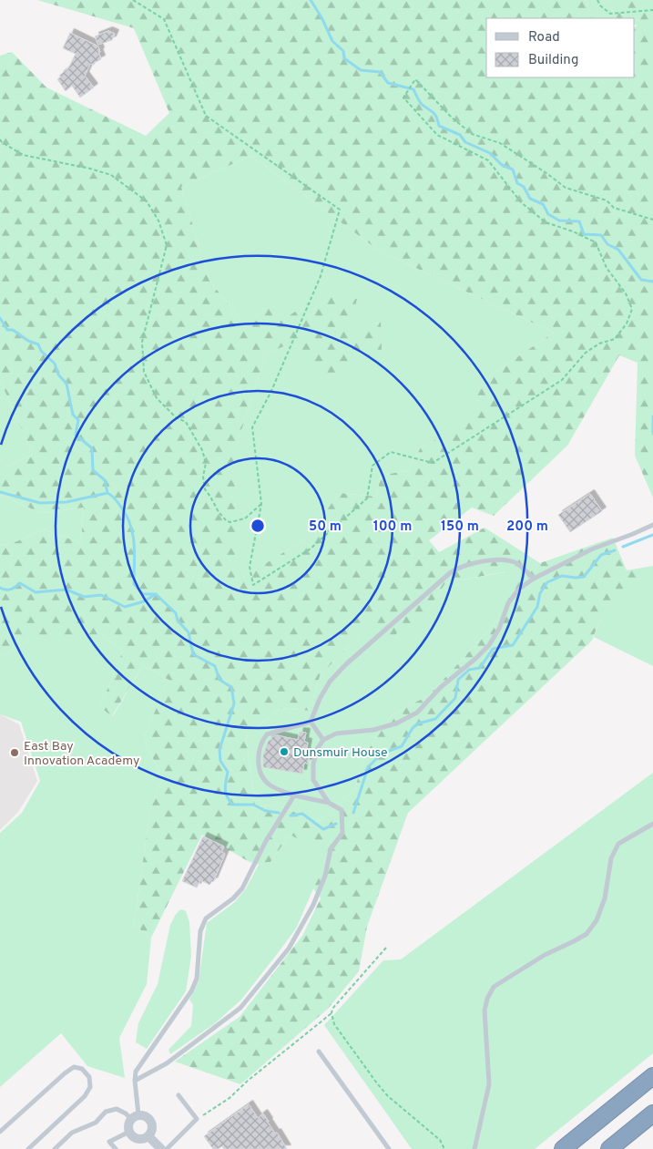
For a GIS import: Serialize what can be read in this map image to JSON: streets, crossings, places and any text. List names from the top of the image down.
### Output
{
  "places": ["Dunsmuir House", "East Bay Innovation Academy"],
  "legend": ["Road", "Building"],
  "rings": [
    "50 m",
    "100 m",
    "150 m",
    "200 m"
  ]
}
